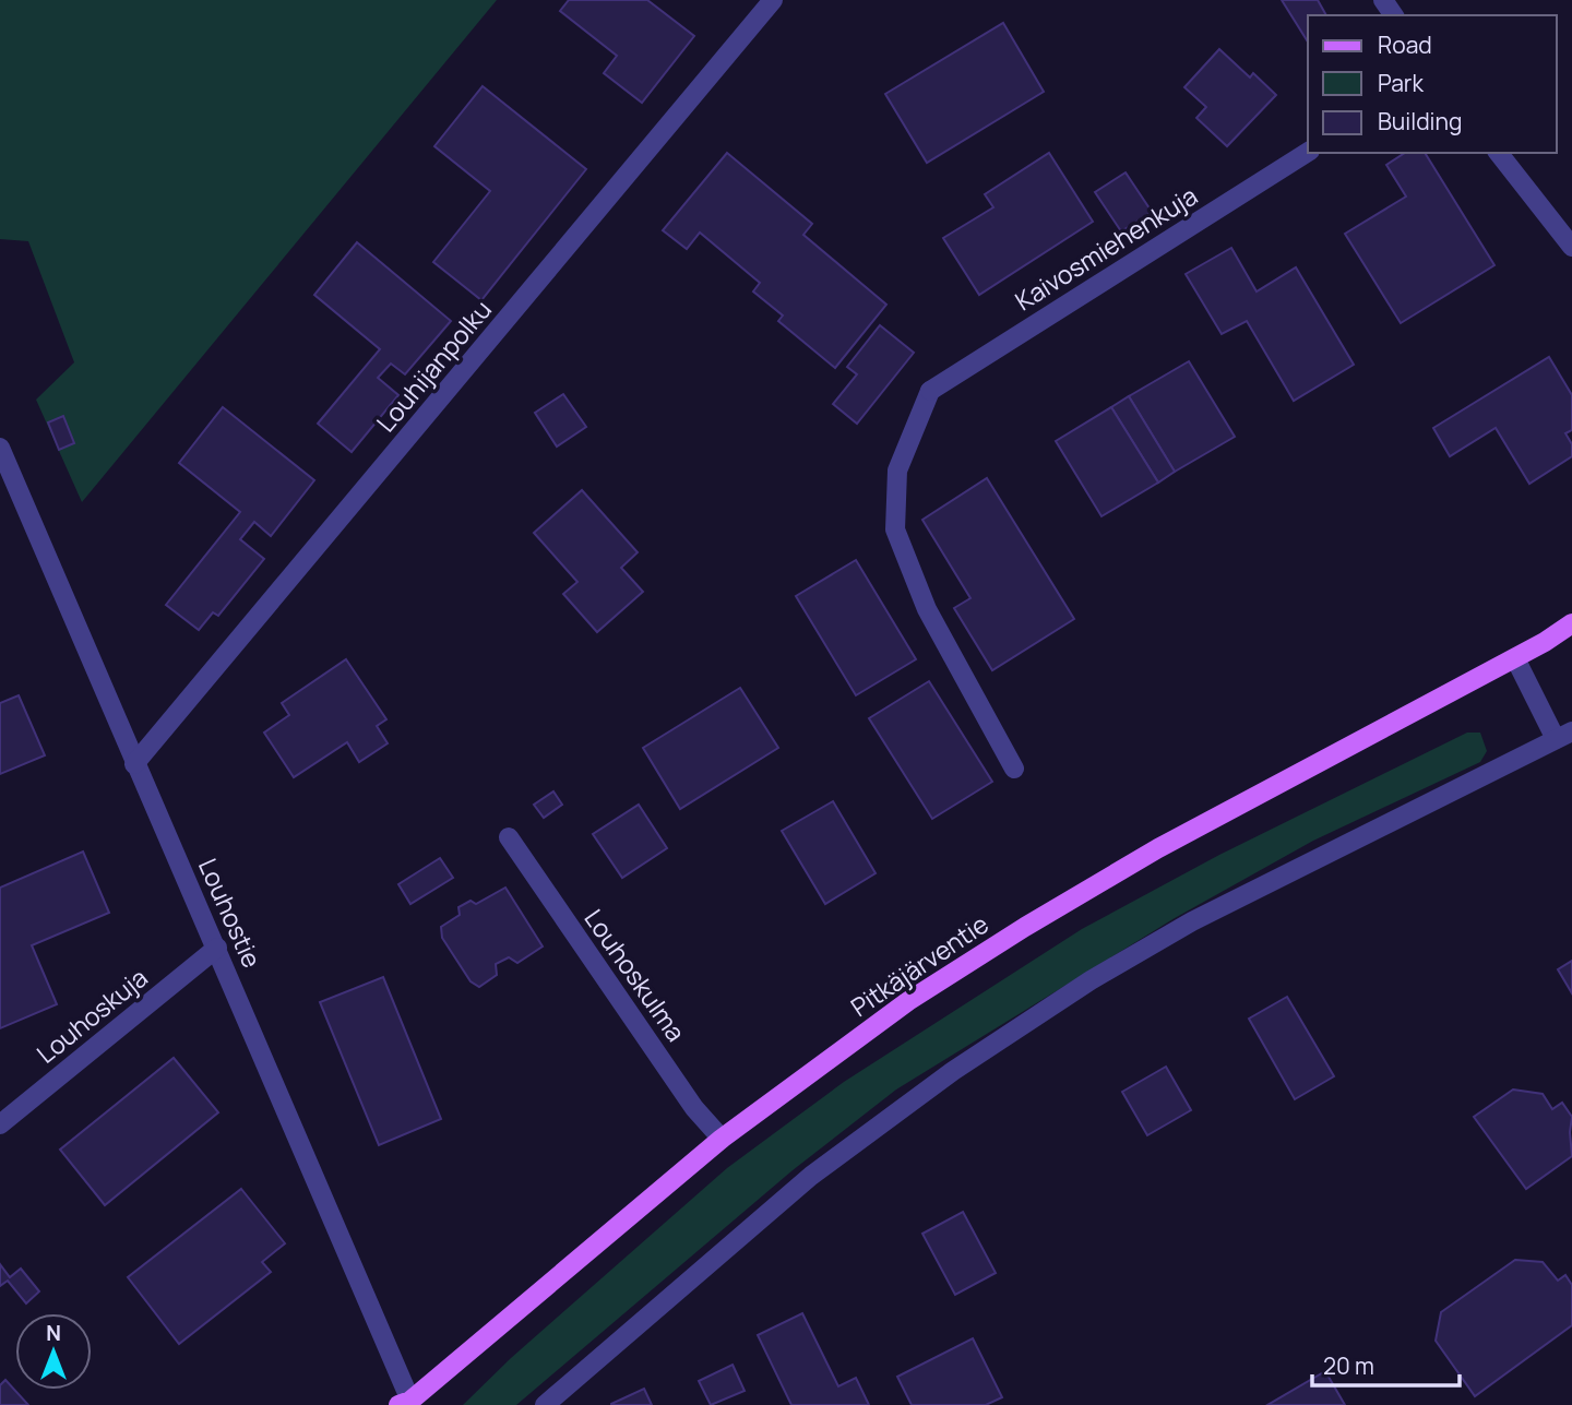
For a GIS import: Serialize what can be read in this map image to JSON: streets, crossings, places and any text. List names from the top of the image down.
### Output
{
  "streets": {
    "main road": ["Pitkäjärventie"],
    "street": [
      "Kaivosmiehenkuja",
      "Louhijanpolku",
      "Louhostie",
      "Louhoskulma",
      "Louhoskuja"
    ]
  },
  "crossings": [
    ["Louhijanpolku", "Louhostie"],
    ["Louhostie", "Pitkäjärventie"],
    ["Louhostie", "Louhoskuja"],
    ["Pitkäjärventie", "Louhoskulma"]
  ],
  "legend": ["Road", "Park", "Building"],
  "scale_bar": "20 m",
  "north": "top"
}
